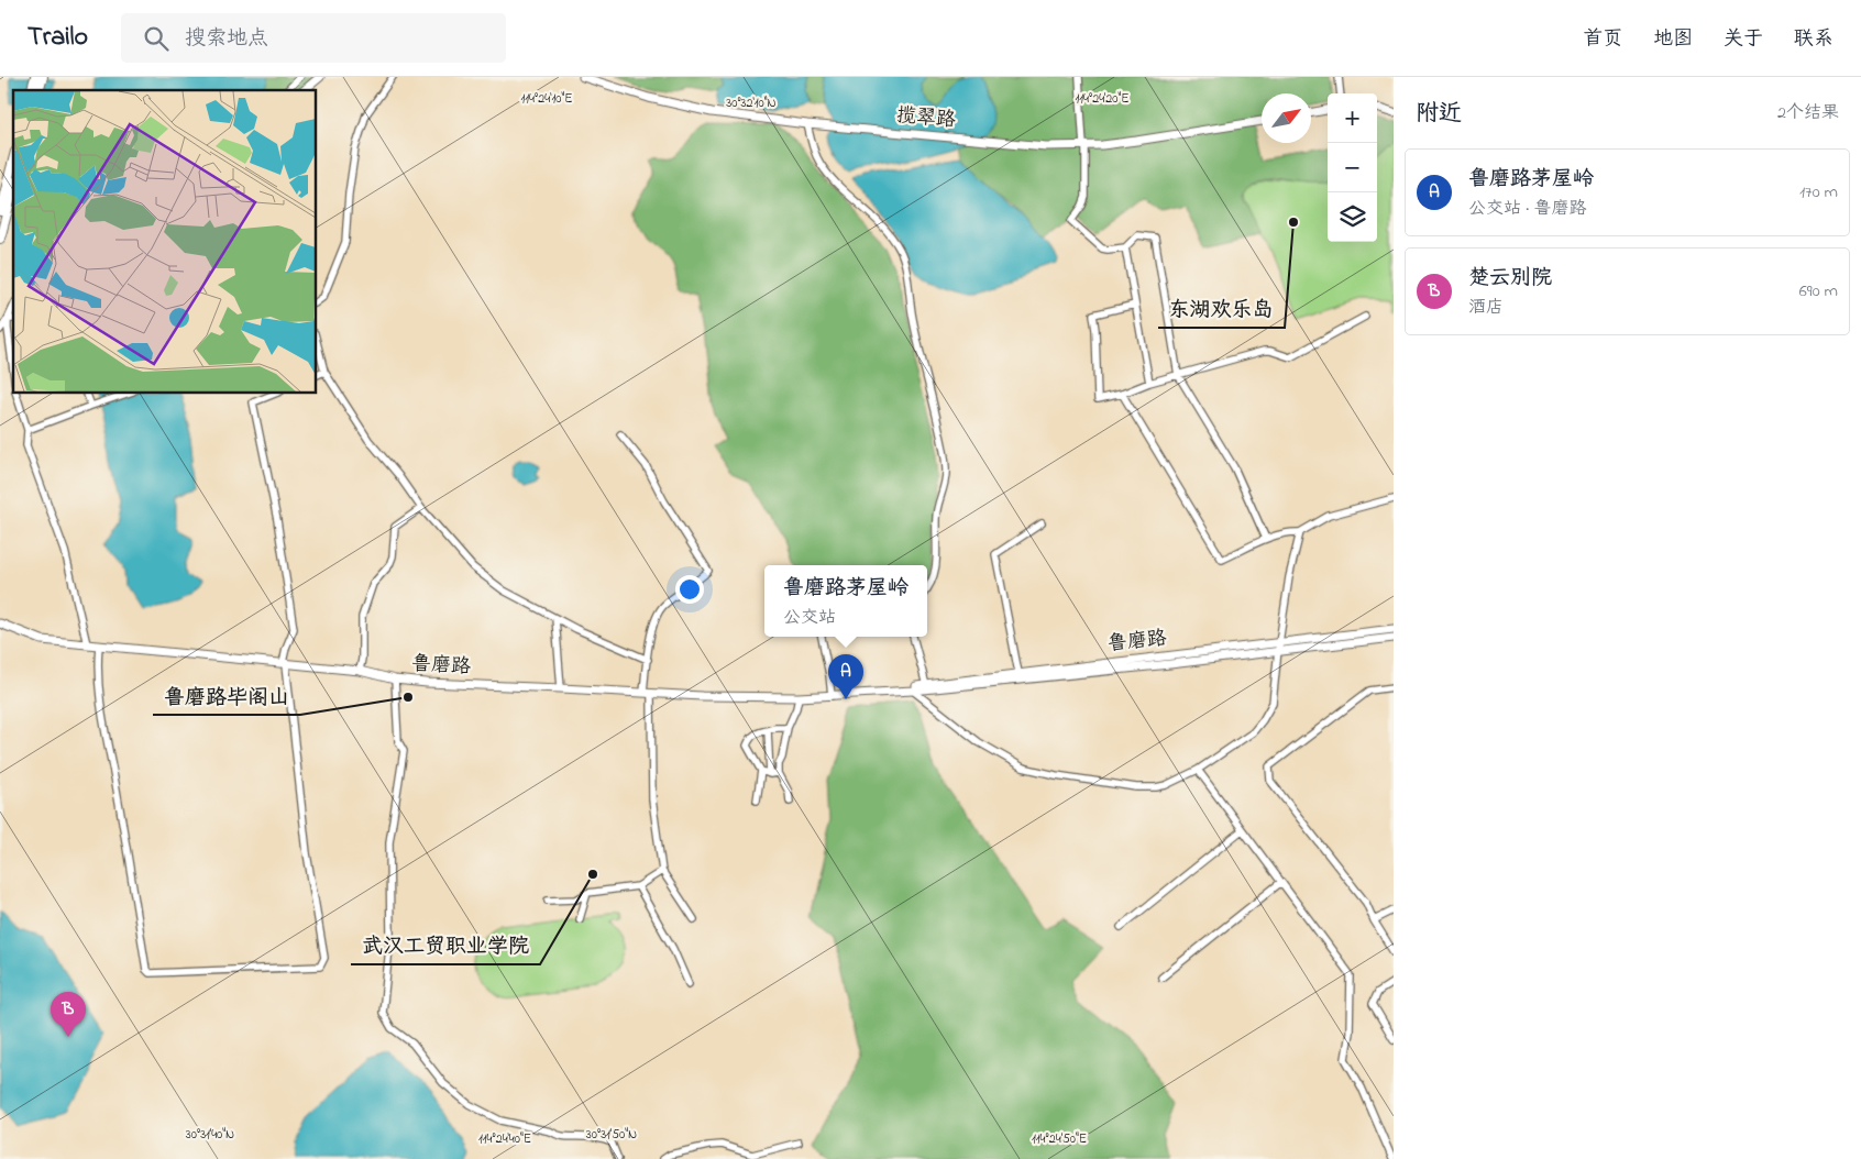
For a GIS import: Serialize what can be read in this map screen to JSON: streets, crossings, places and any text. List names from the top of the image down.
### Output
{
  "streets": {
    "street": ["揽翠路", "鲁磨路"]
  },
  "places": ["东湖欢乐岛", "鲁磨路毕阁山", "武汉工贸职业学院"],
  "north": "top right",
  "page": {
    "header": "Trailo",
    "search": "搜索地点",
    "nav": [
      "首页",
      "地图",
      "关于",
      "联系"
    ],
    "heading": ["附近", "2个结果"],
    "map_buttons": ["+", "−"],
    "list": [
      {
        "mark": "A",
        "name": "鲁磨路茅屋岭",
        "note": "公交站 · 鲁磨路",
        "value": "170 m"
      },
      {
        "mark": "B",
        "name": "楚云别院",
        "note": "酒店",
        "value": "690 m"
      }
    ],
    "popup": ["鲁磨路茅屋岭", "公交站"],
    "pins": ["A", "B"]
  },
  "coordinates": [
    "114°24'10\"E",
    "114°24'20\"E",
    "30°32'10\"N",
    "30°31'40\"N",
    "30°31'50\"N",
    "114°24'40\"E",
    "114°24'50\"E"
  ]
}
